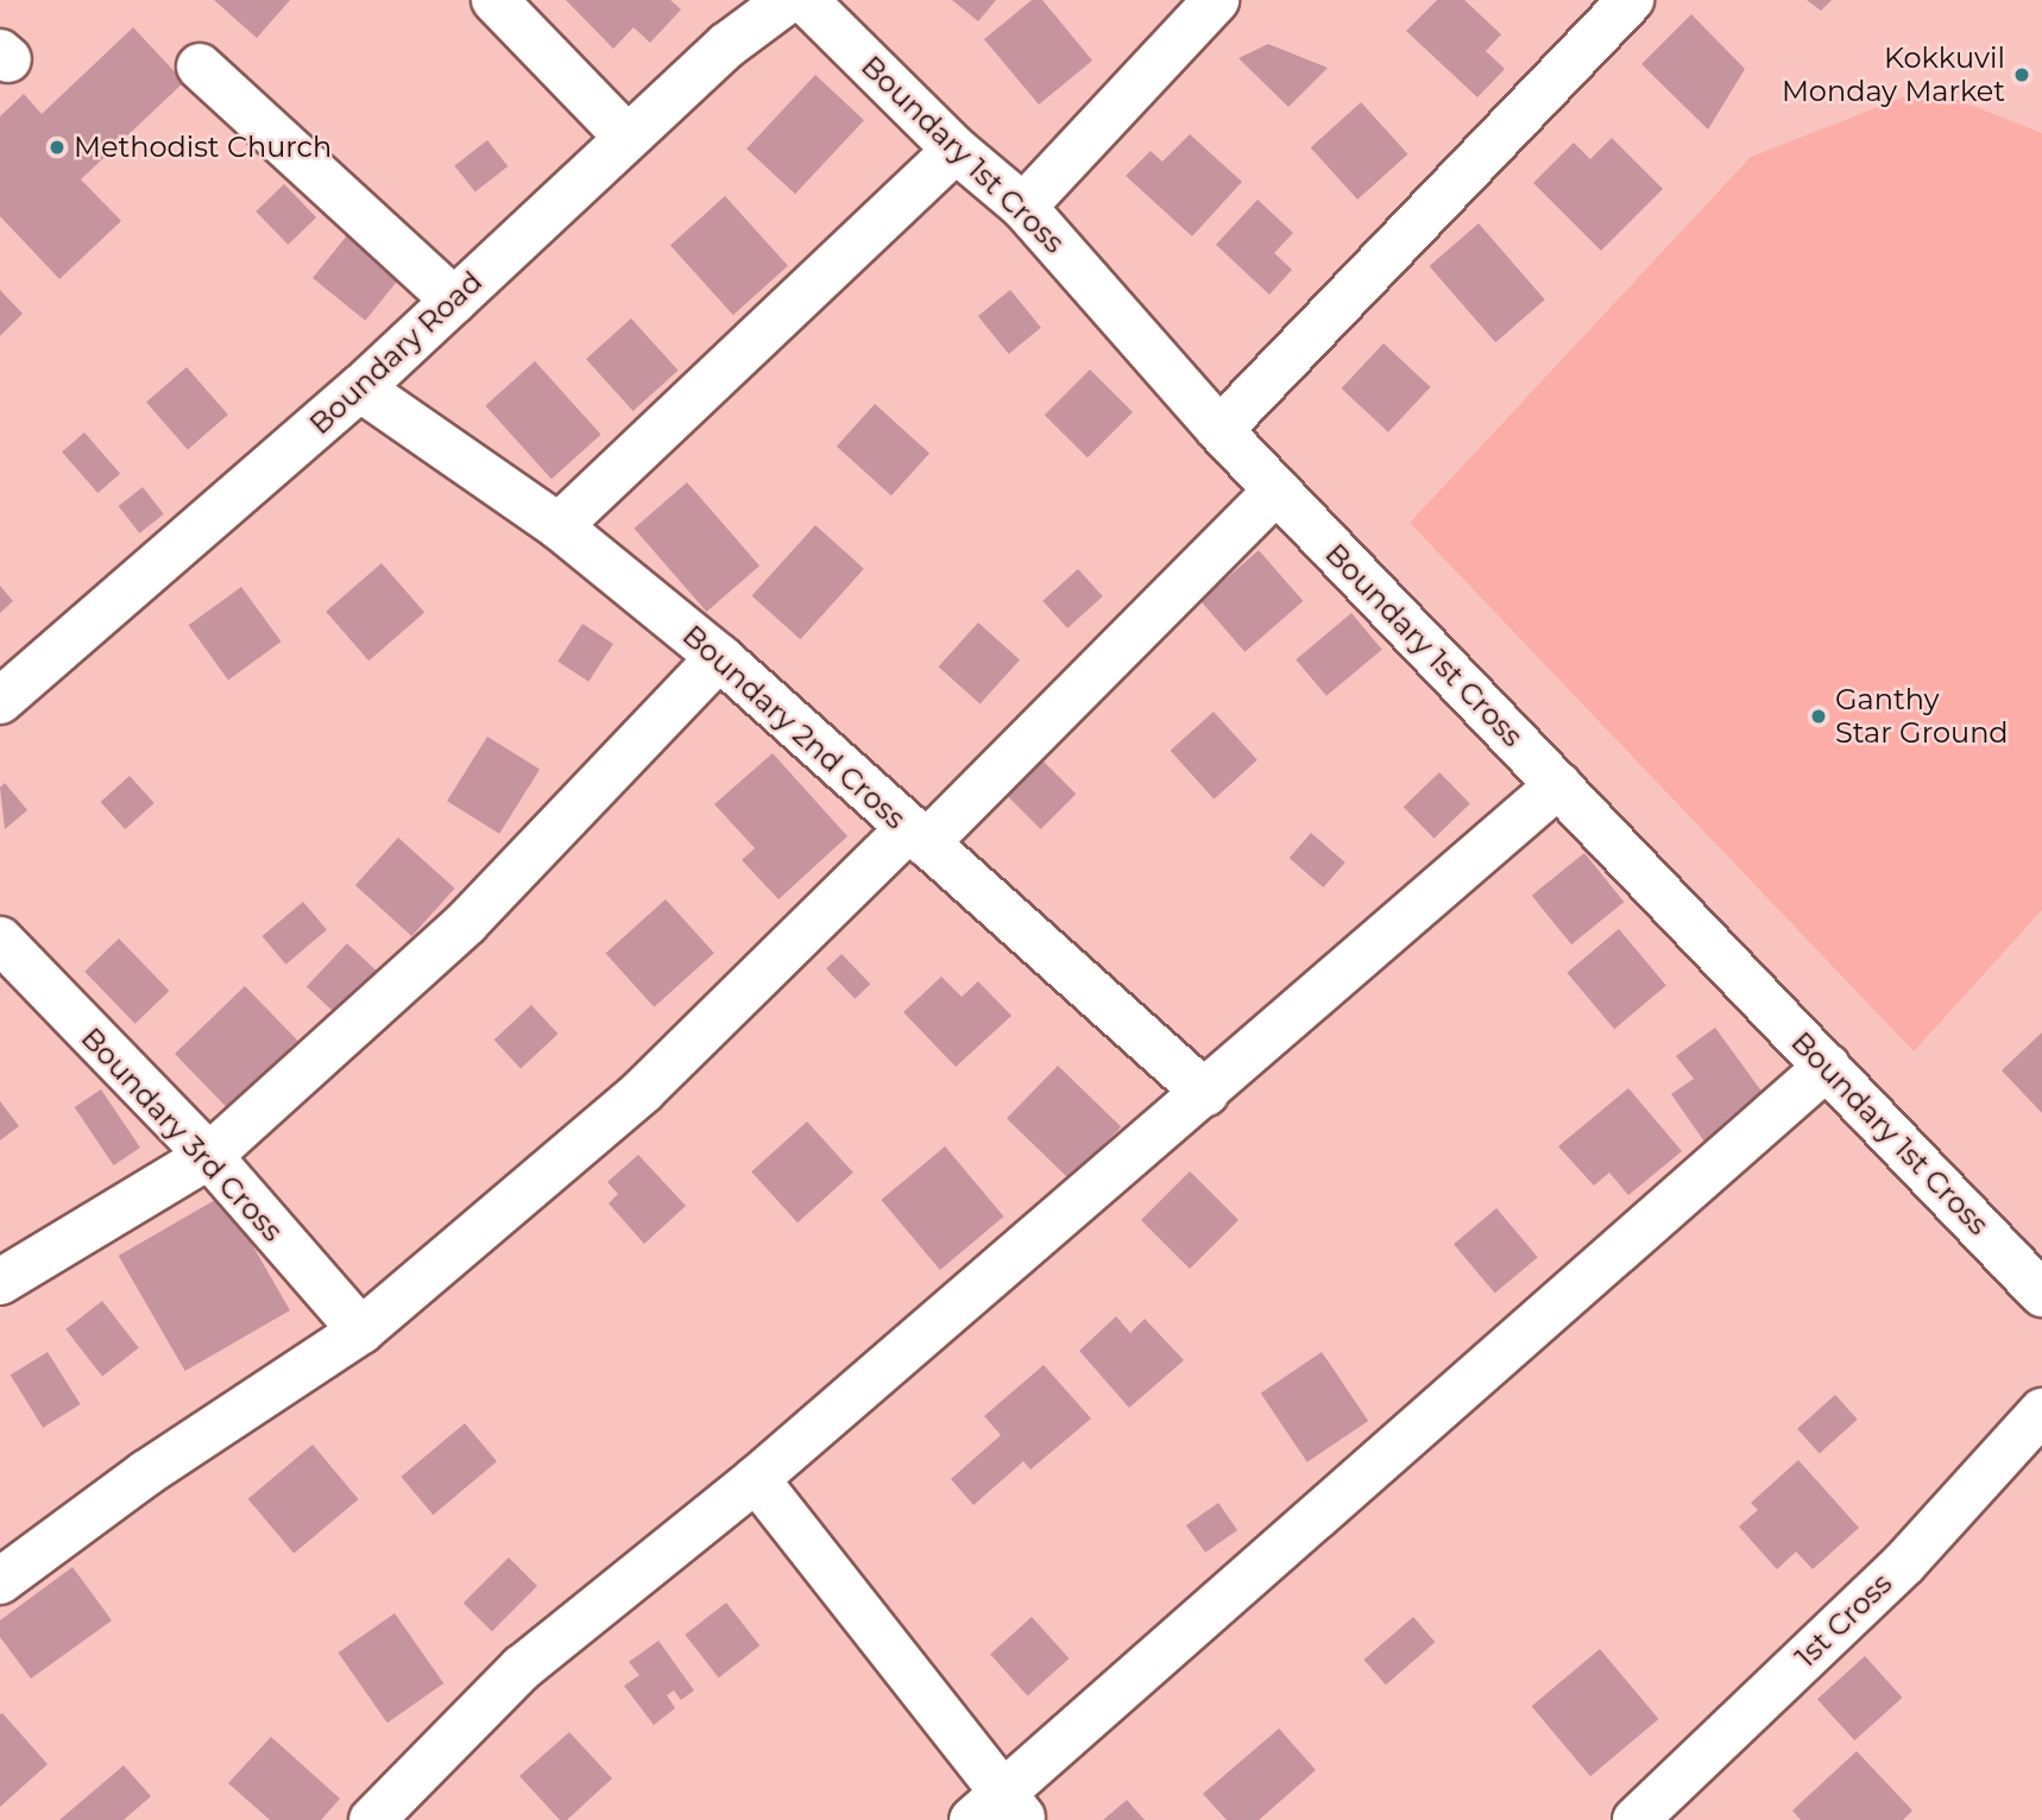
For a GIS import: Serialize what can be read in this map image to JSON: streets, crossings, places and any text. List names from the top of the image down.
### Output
{
  "streets": {
    "street": [
      "Boundary 1st Cross",
      "Boundary Road",
      "Boundary 2nd Cross",
      "Boundary 3rd Cross",
      "1st Cross"
    ]
  },
  "crossings": [
    ["Boundary Road", "Boundary 2nd Cross"]
  ],
  "places": ["Kokkuvil Monday Market", "Methodist Church", "Ganthy Star Ground"]
}
